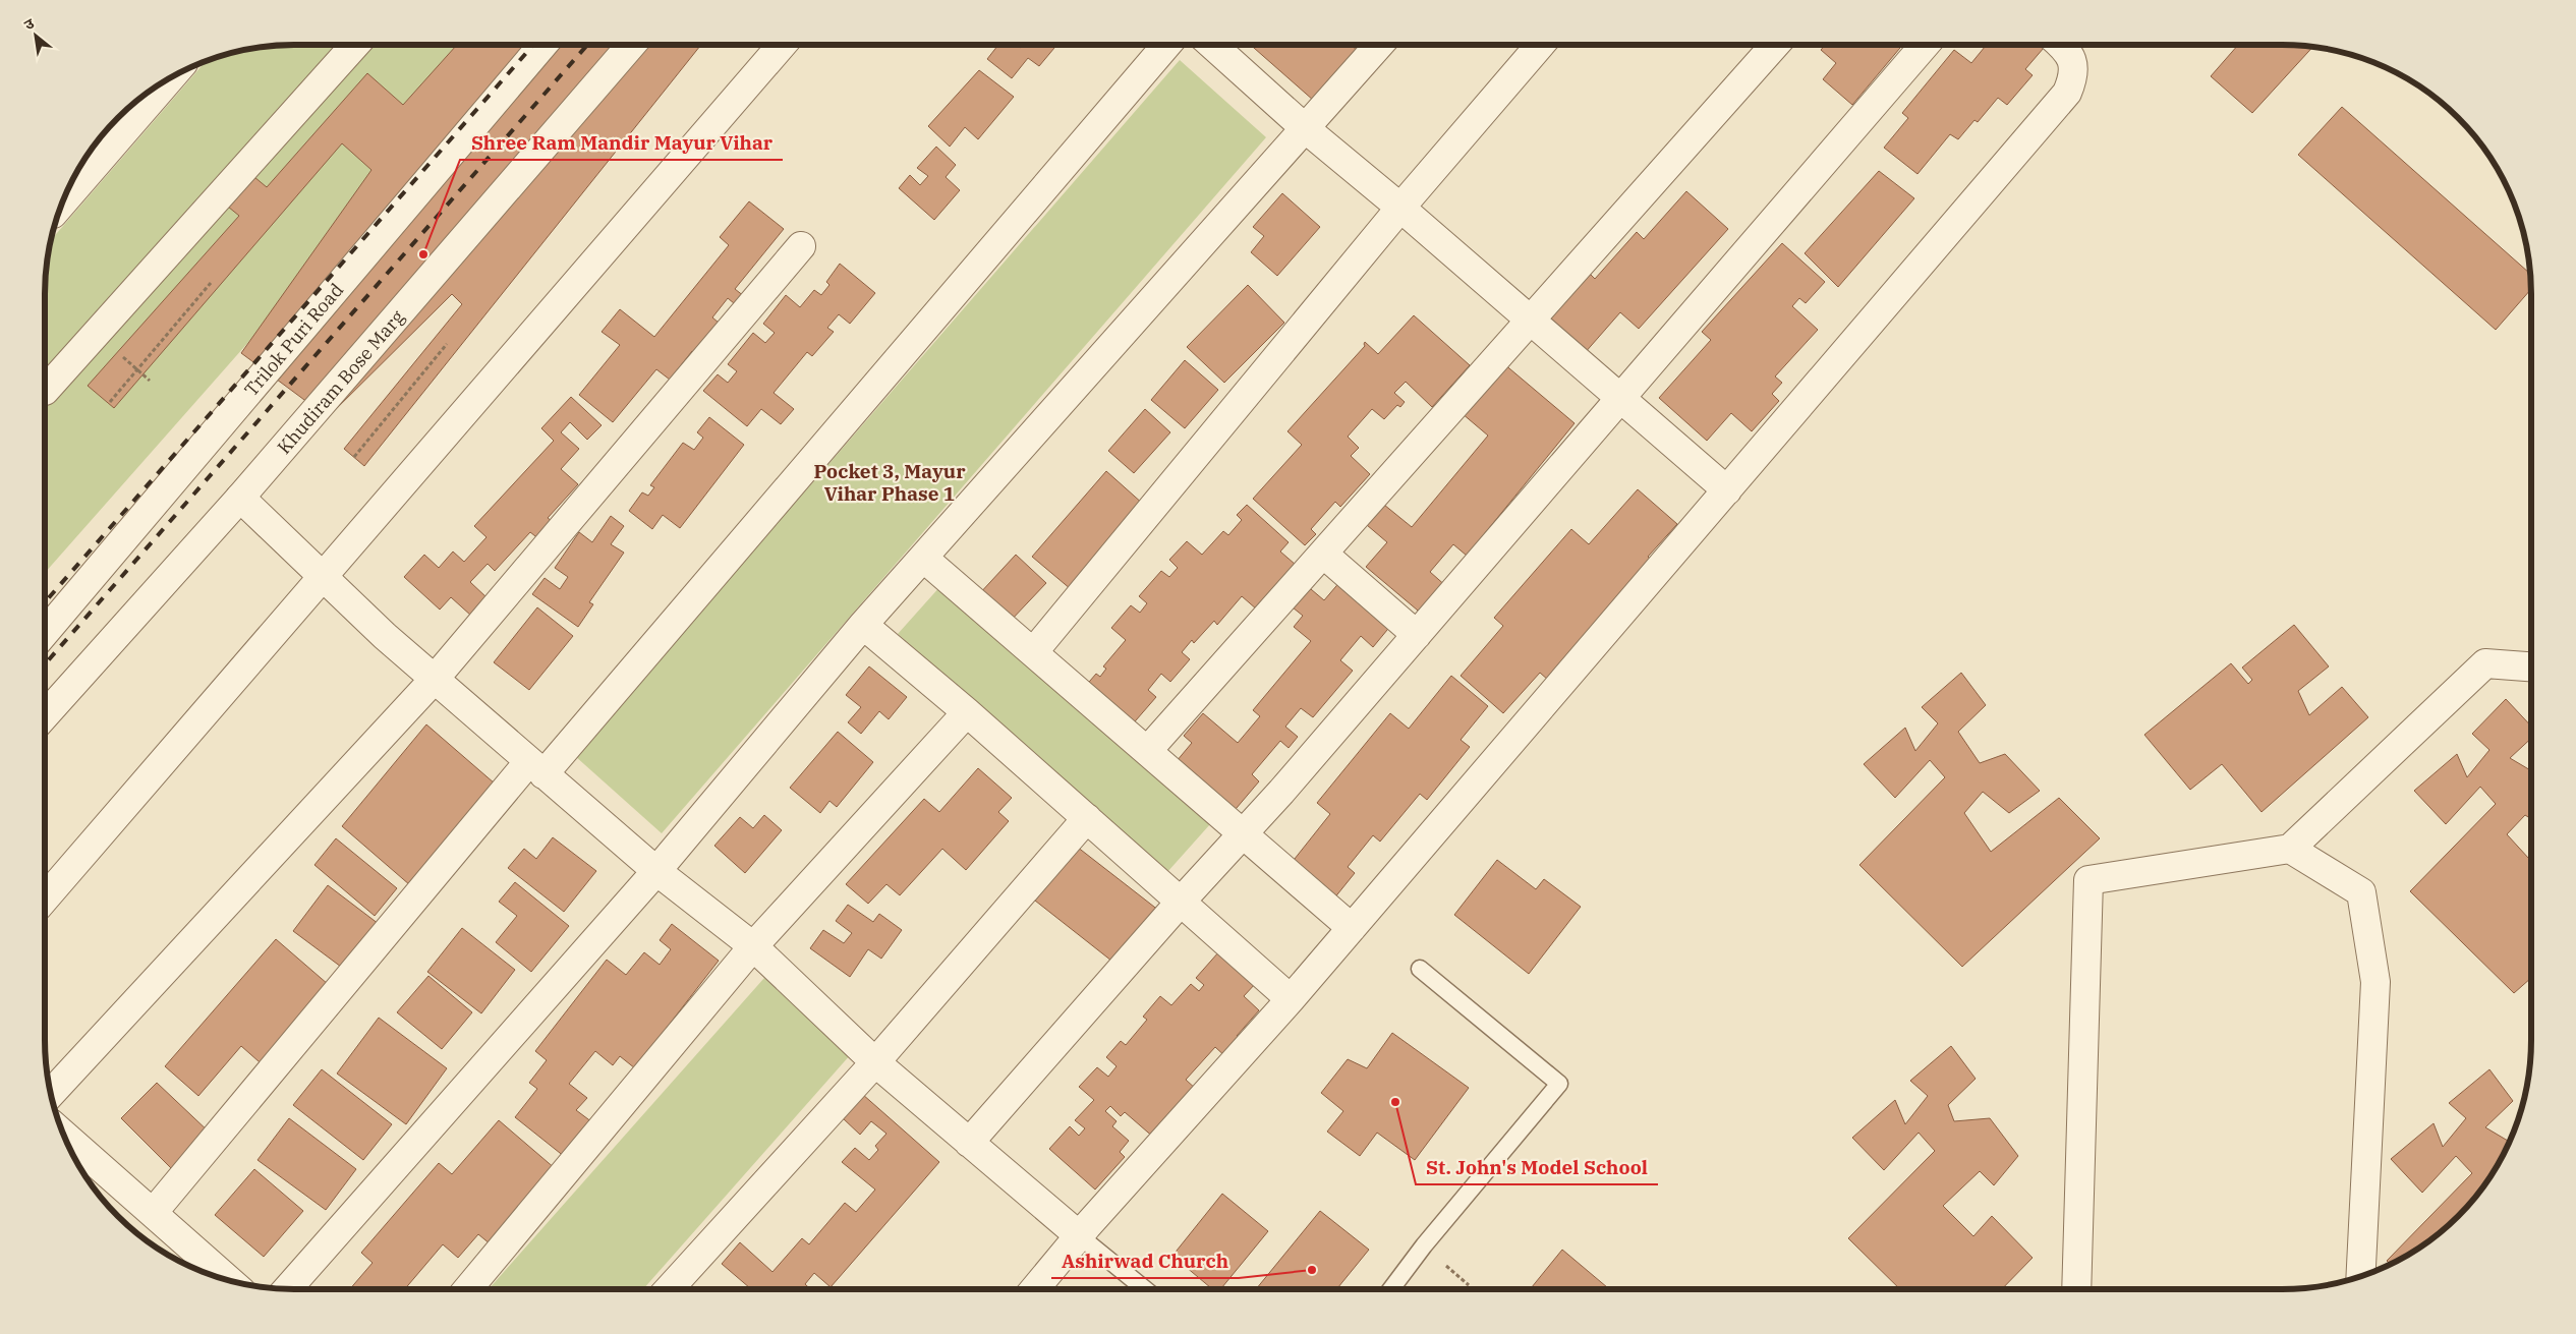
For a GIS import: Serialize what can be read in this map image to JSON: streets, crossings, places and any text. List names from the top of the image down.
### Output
{
  "streets": {
    "street": ["Trilok Puri Road", "Khudiram Bose Marg"]
  },
  "districts": ["Pocket 3, Mayur Vihar Phase 1"],
  "places": ["Shree Ram Mandir Mayur Vihar", "St. John's Model School", "Ashirwad Church"],
  "north": "top left"
}
